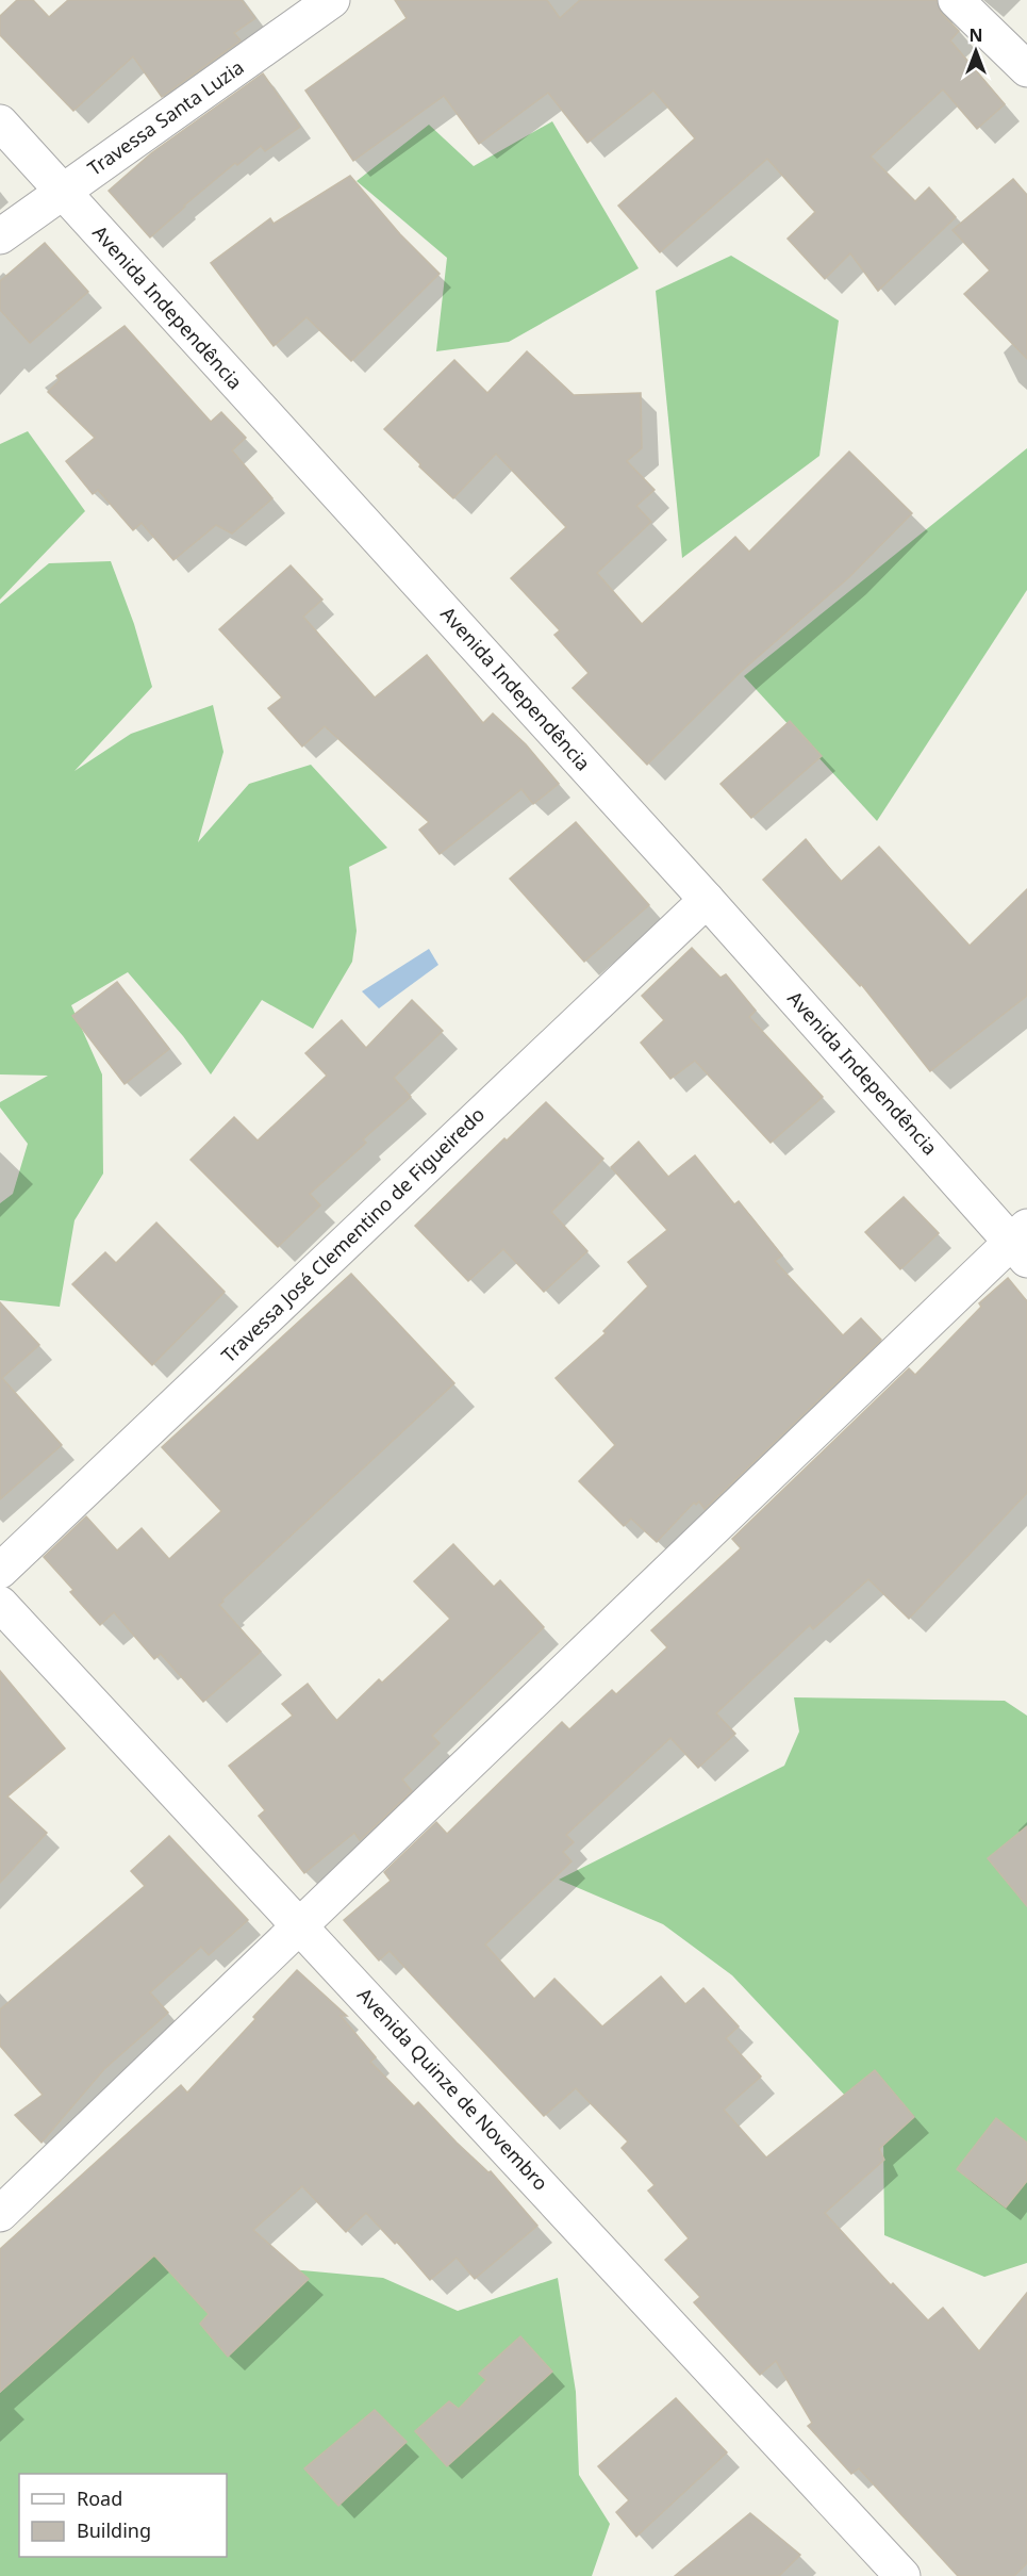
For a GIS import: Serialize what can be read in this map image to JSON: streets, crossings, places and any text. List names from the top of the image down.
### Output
{
  "streets": {
    "street": [
      "Travessa Santa Luzia",
      "Avenida Independência",
      "Travessa José Clementino de Figueiredo",
      "Avenida Quinze de Novembro"
    ]
  },
  "crossings": [
    ["Travessa Santa Luzia", "Avenida Independência"],
    ["Avenida Independência", "Travessa José Clementino de Figueiredo"]
  ],
  "legend": ["Road", "Building"],
  "north": "top"
}
